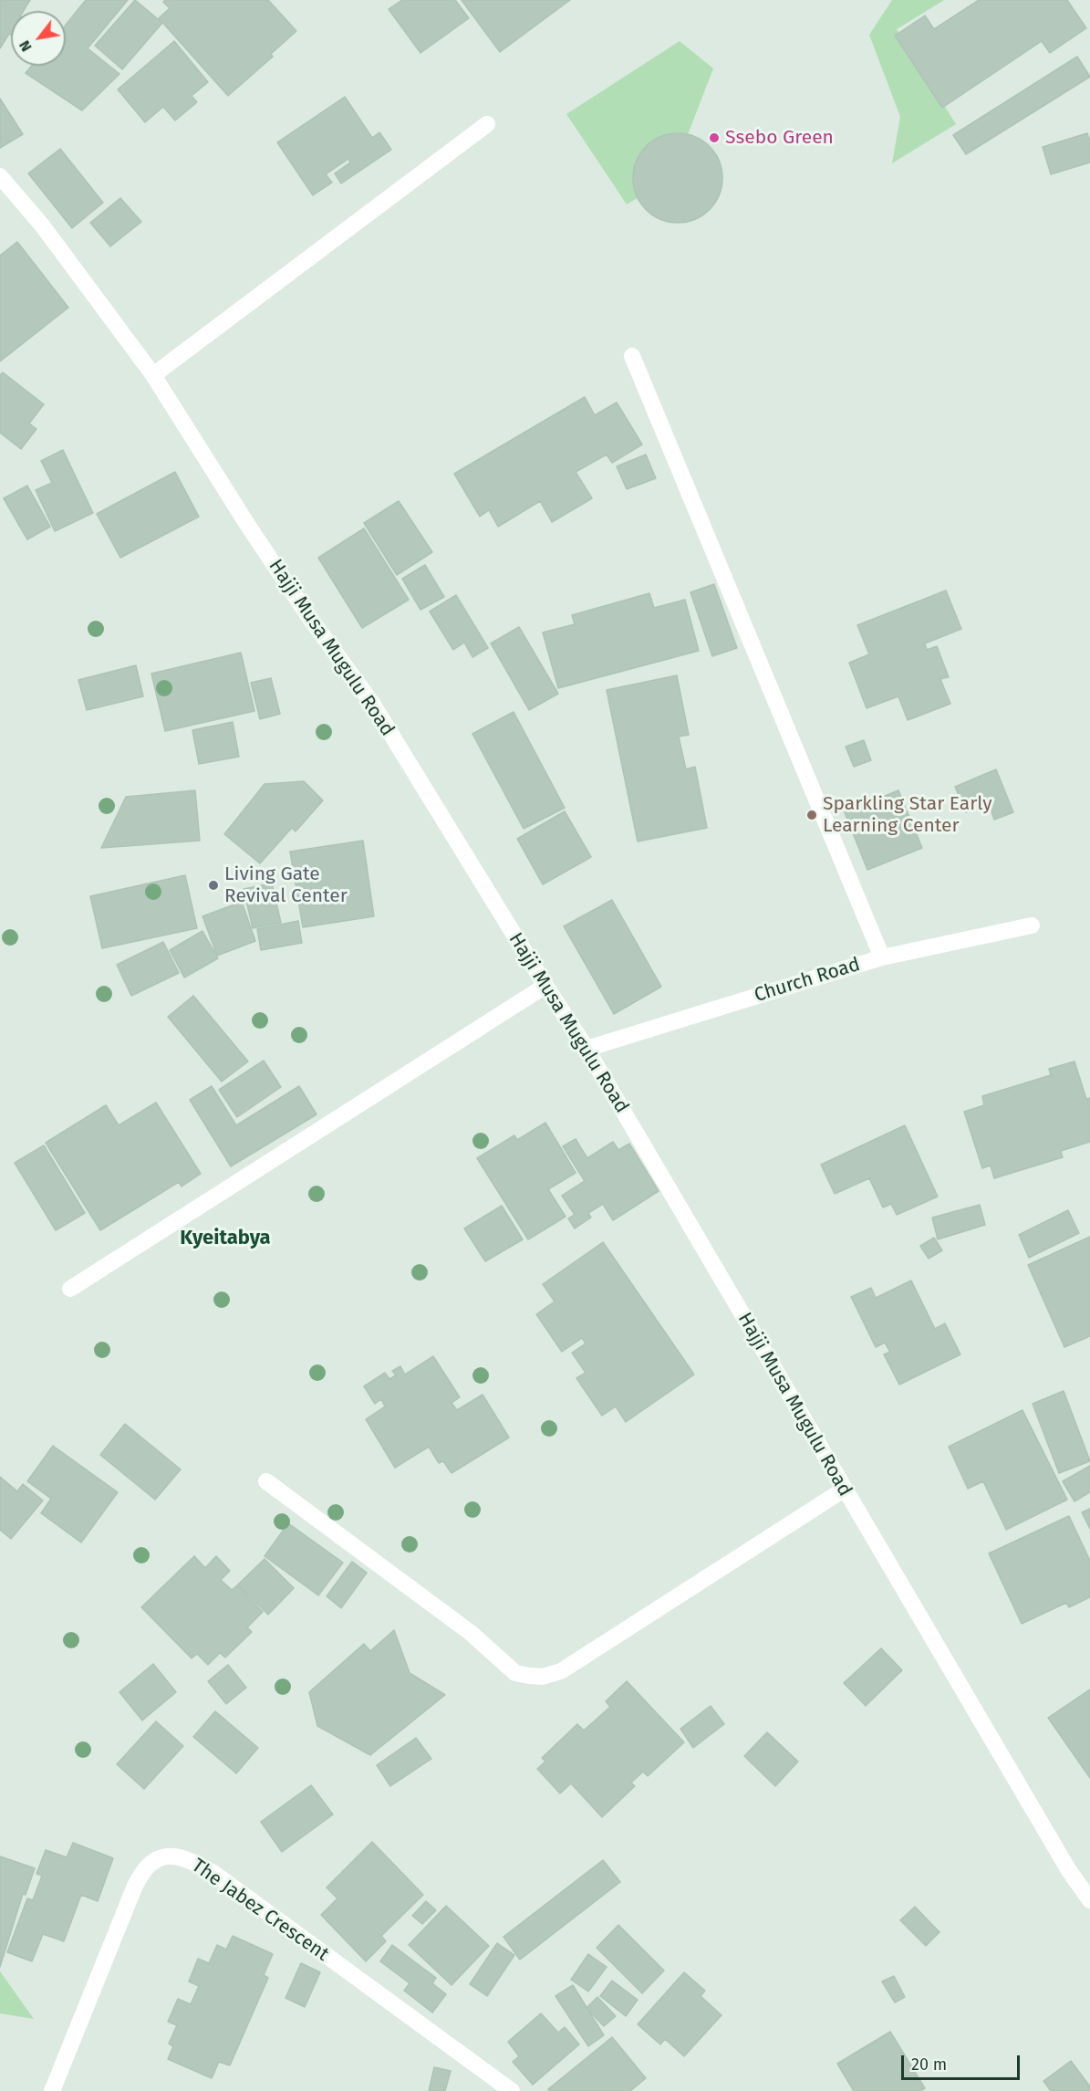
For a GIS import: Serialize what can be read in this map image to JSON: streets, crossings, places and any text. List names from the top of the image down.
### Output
{
  "streets": {
    "street": ["Hajji Musa Mugulu Road", "Church Road", "The Jabez Crescent"]
  },
  "crossings": [
    ["Hajji Musa Mugulu Road", "Church Road"]
  ],
  "districts": ["Kyeitabya"],
  "places": ["Ssebo Green", "Sparkling Star Early Learning Center", "Living Gate Revival Center"],
  "scale_bar": "20 m",
  "north": "bottom left"
}
